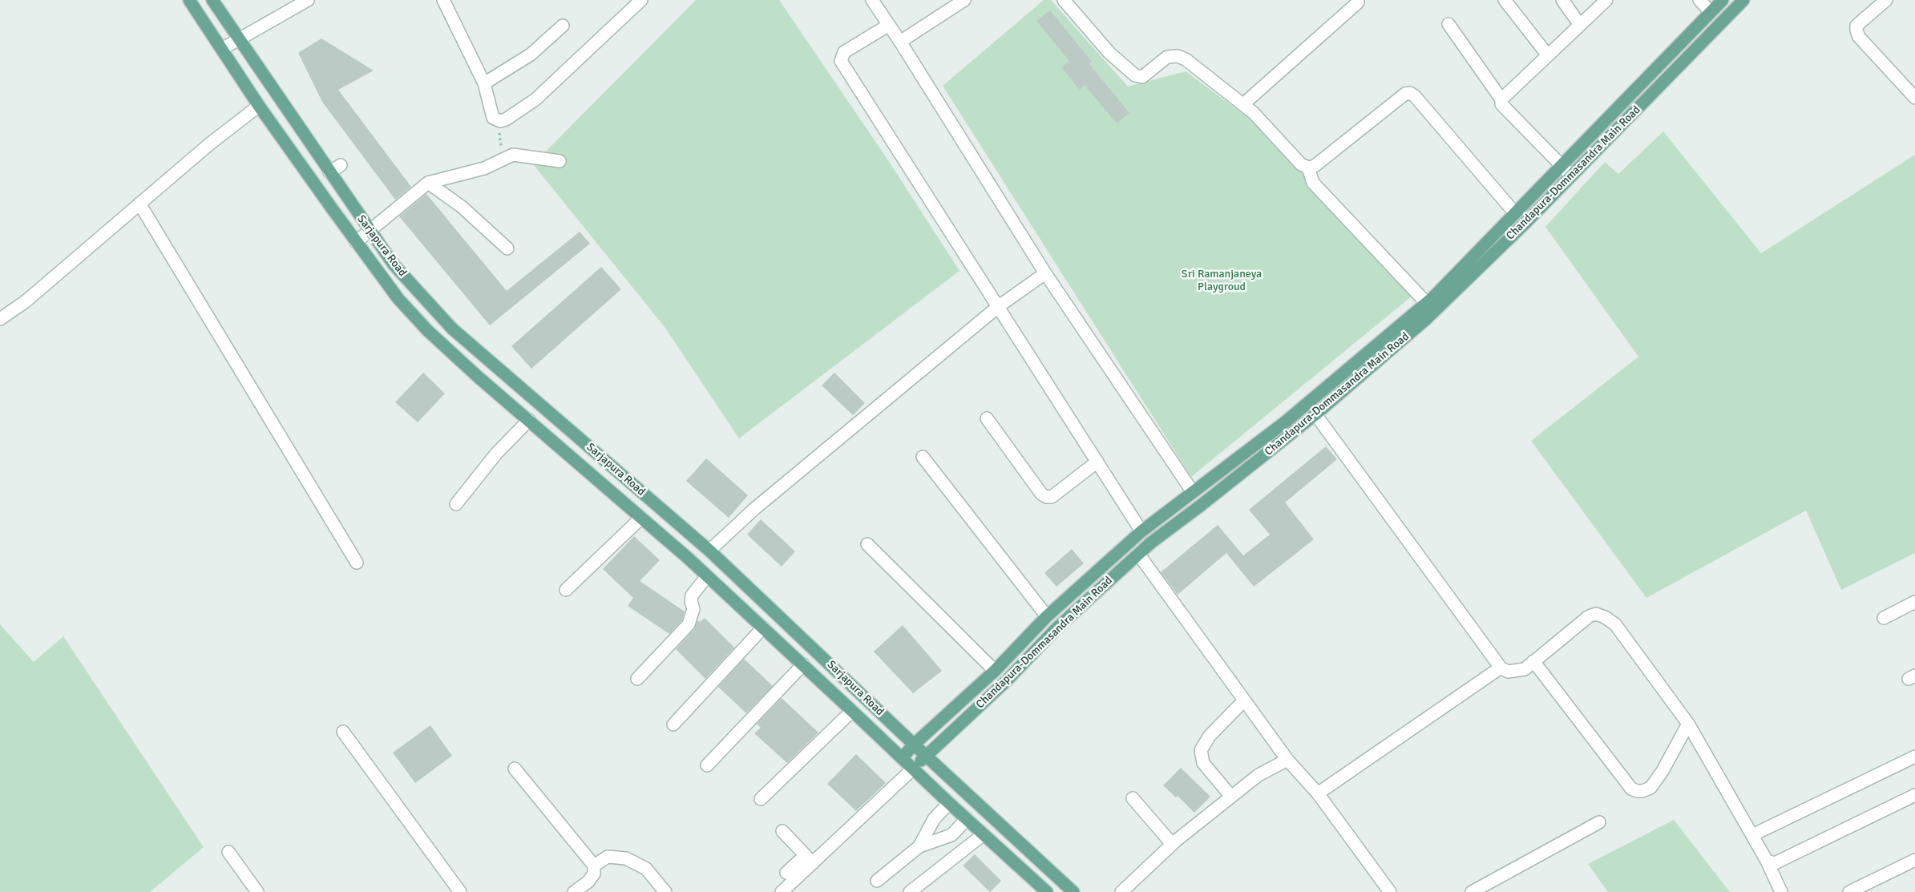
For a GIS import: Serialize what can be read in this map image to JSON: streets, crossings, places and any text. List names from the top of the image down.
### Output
{
  "streets": {
    "main road": ["Chandapura-Dommasandra Main Road", "Sarjapura Road"]
  },
  "crossings": [
    ["Chandapura-Dommasandra Main Road", "Sarjapura Road"]
  ],
  "parks": ["Sri Ramanjaneya Playgroud"]
}
